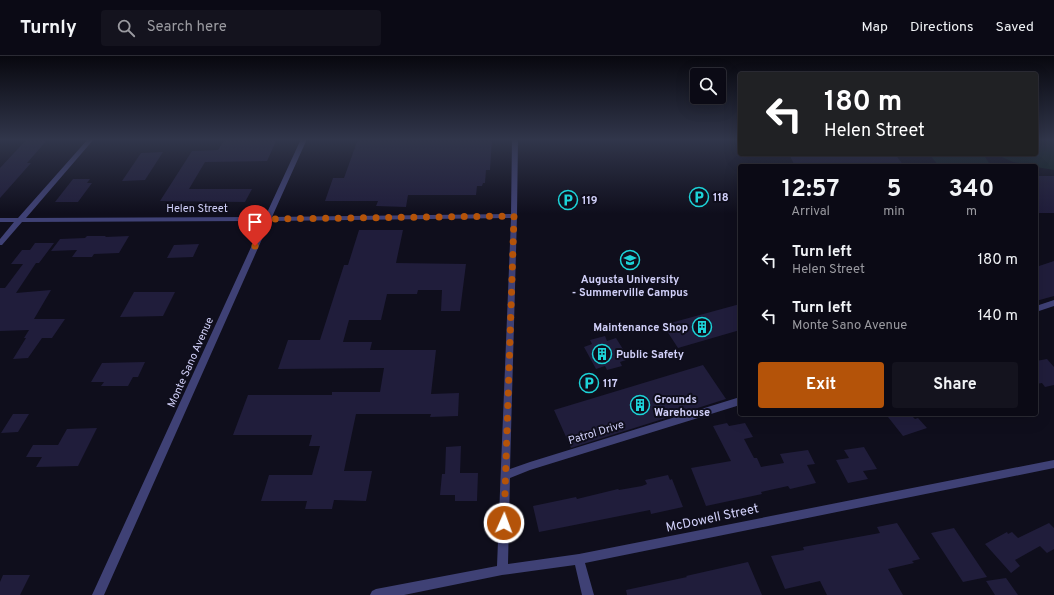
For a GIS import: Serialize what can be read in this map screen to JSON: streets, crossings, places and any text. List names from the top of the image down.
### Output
{
  "streets": {
    "street": [
      "Helen Street",
      "Monte Sano Avenue",
      "Patrol Drive",
      "McDowell Street"
    ]
  },
  "crossings": [
    ["Helen Street", "Monte Sano Avenue"]
  ],
  "places": {
    "parking": ["118", "119", "117"],
    "school or university": ["Augusta University - Summerville Campus"],
    "building": ["Maintenance Shop", "Public Safety", "Grounds Warehouse"]
  },
  "page": {
    "header": "Turnly",
    "search": "Search here",
    "nav": ["Map", "Directions", "Saved"],
    "turn": ["180 m", "Helen Street"],
    "eta": [
      "12:57",
      "Arrival",
      "5",
      "min",
      "340",
      "m"
    ],
    "list": [
      {
        "name": "Turn left",
        "note": "Helen Street",
        "value": "180 m"
      },
      {
        "name": "Turn left",
        "note": "Monte Sano Avenue",
        "value": "140 m"
      }
    ],
    "buttons": ["Exit", "Share"]
  }
}
